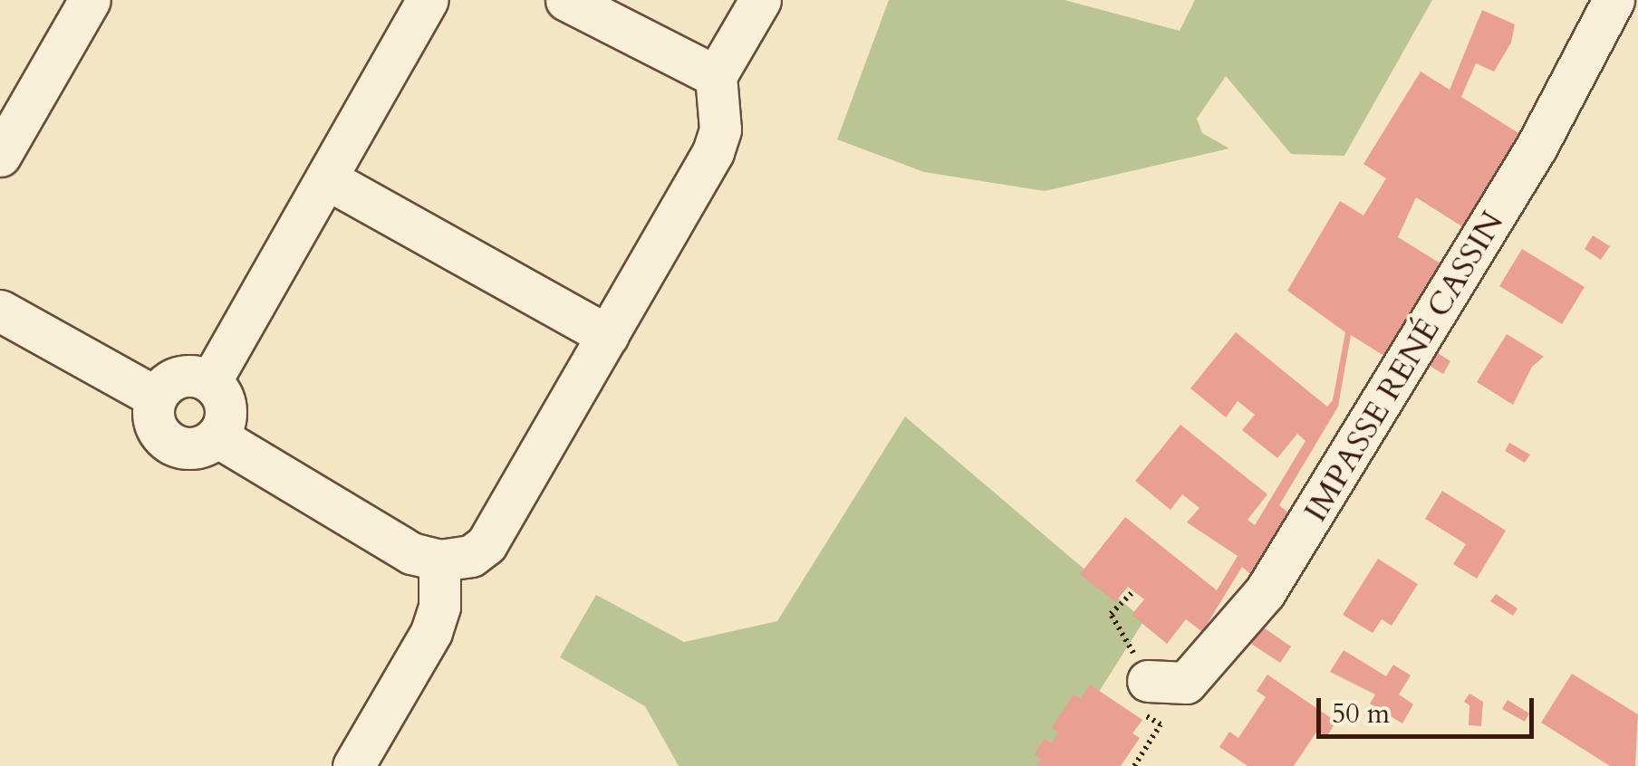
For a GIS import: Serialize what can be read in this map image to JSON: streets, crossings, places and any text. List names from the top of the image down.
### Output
{
  "streets": {
    "street": ["IMPASSE RENÉ CASSIN"]
  },
  "scale_bar": "50 m"
}
